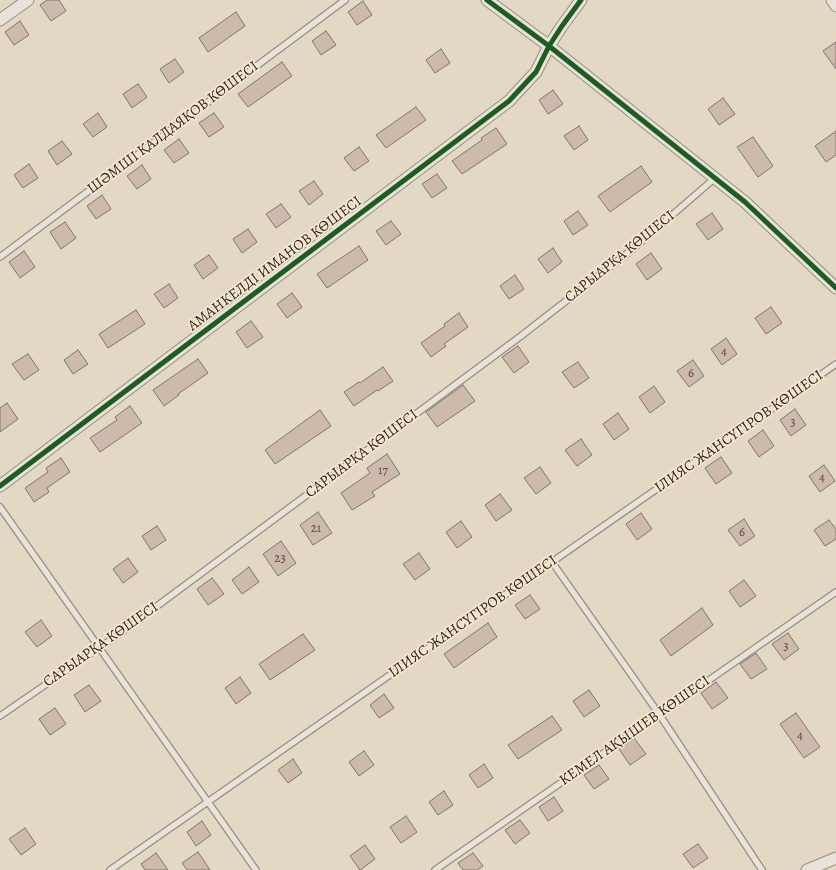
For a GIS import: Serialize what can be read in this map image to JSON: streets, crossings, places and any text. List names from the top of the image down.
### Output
{
  "streets": {
    "street": ["АМАНКЕЛДІ ИМАНОВ КӨШЕСІ"],
    "lane": [
      "ШӘМШІ ҚАЛДАЯҚОВ КӨШЕСІ",
      "САРЫАРҚА КӨШЕСІ",
      "ІЛИЯС ЖАНСҮГІРОВ КӨШЕСІ",
      "КЕМЕЛ АҚЫШЕВ КӨШЕСІ"
    ]
  },
  "house_numbers": [
    "4",
    "6",
    "3",
    "17",
    "4",
    "21",
    "6",
    "23",
    "3",
    "4"
  ]
}
